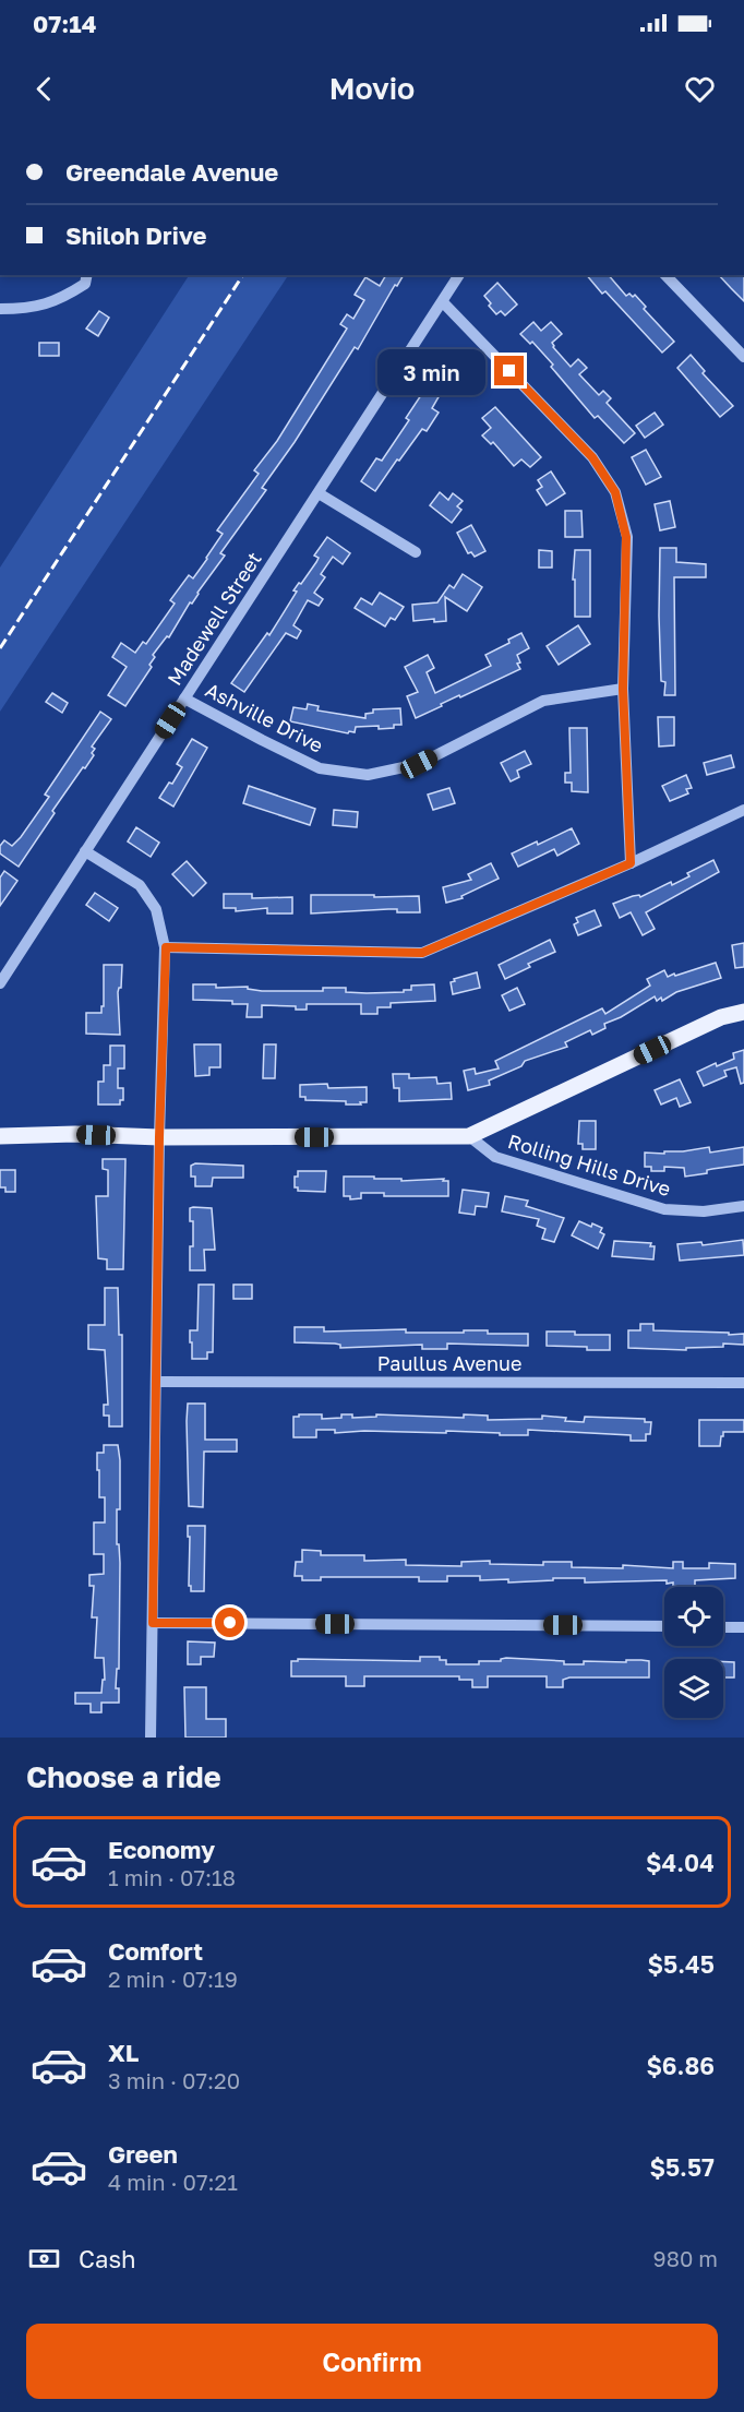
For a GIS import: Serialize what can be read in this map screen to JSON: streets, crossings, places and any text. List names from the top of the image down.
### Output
{
  "streets": {
    "street": [
      "Madewell Street",
      "Ashville Drive",
      "Rolling Hills Drive",
      "Paullus Avenue"
    ]
  },
  "crossings": [
    ["Madewell Street", "Ashville Drive"]
  ],
  "page": {
    "status": "07:14",
    "header": "Movio",
    "banner": ["Greendale Avenue", "Shiloh Drive"],
    "bubble": "3 min",
    "heading": "Choose a ride",
    "list": [
      {
        "name": "Economy",
        "note": "1 min · 07:18",
        "value": "$4.04"
      },
      {
        "name": "Comfort",
        "note": "2 min · 07:19",
        "value": "$5.45"
      },
      {
        "name": "XL",
        "note": "3 min · 07:20",
        "value": "$6.86"
      },
      {
        "name": "Green",
        "note": "4 min · 07:21",
        "value": "$5.57"
      }
    ],
    "pay": ["Cash", "980 m"],
    "buttons": "Confirm"
  }
}
